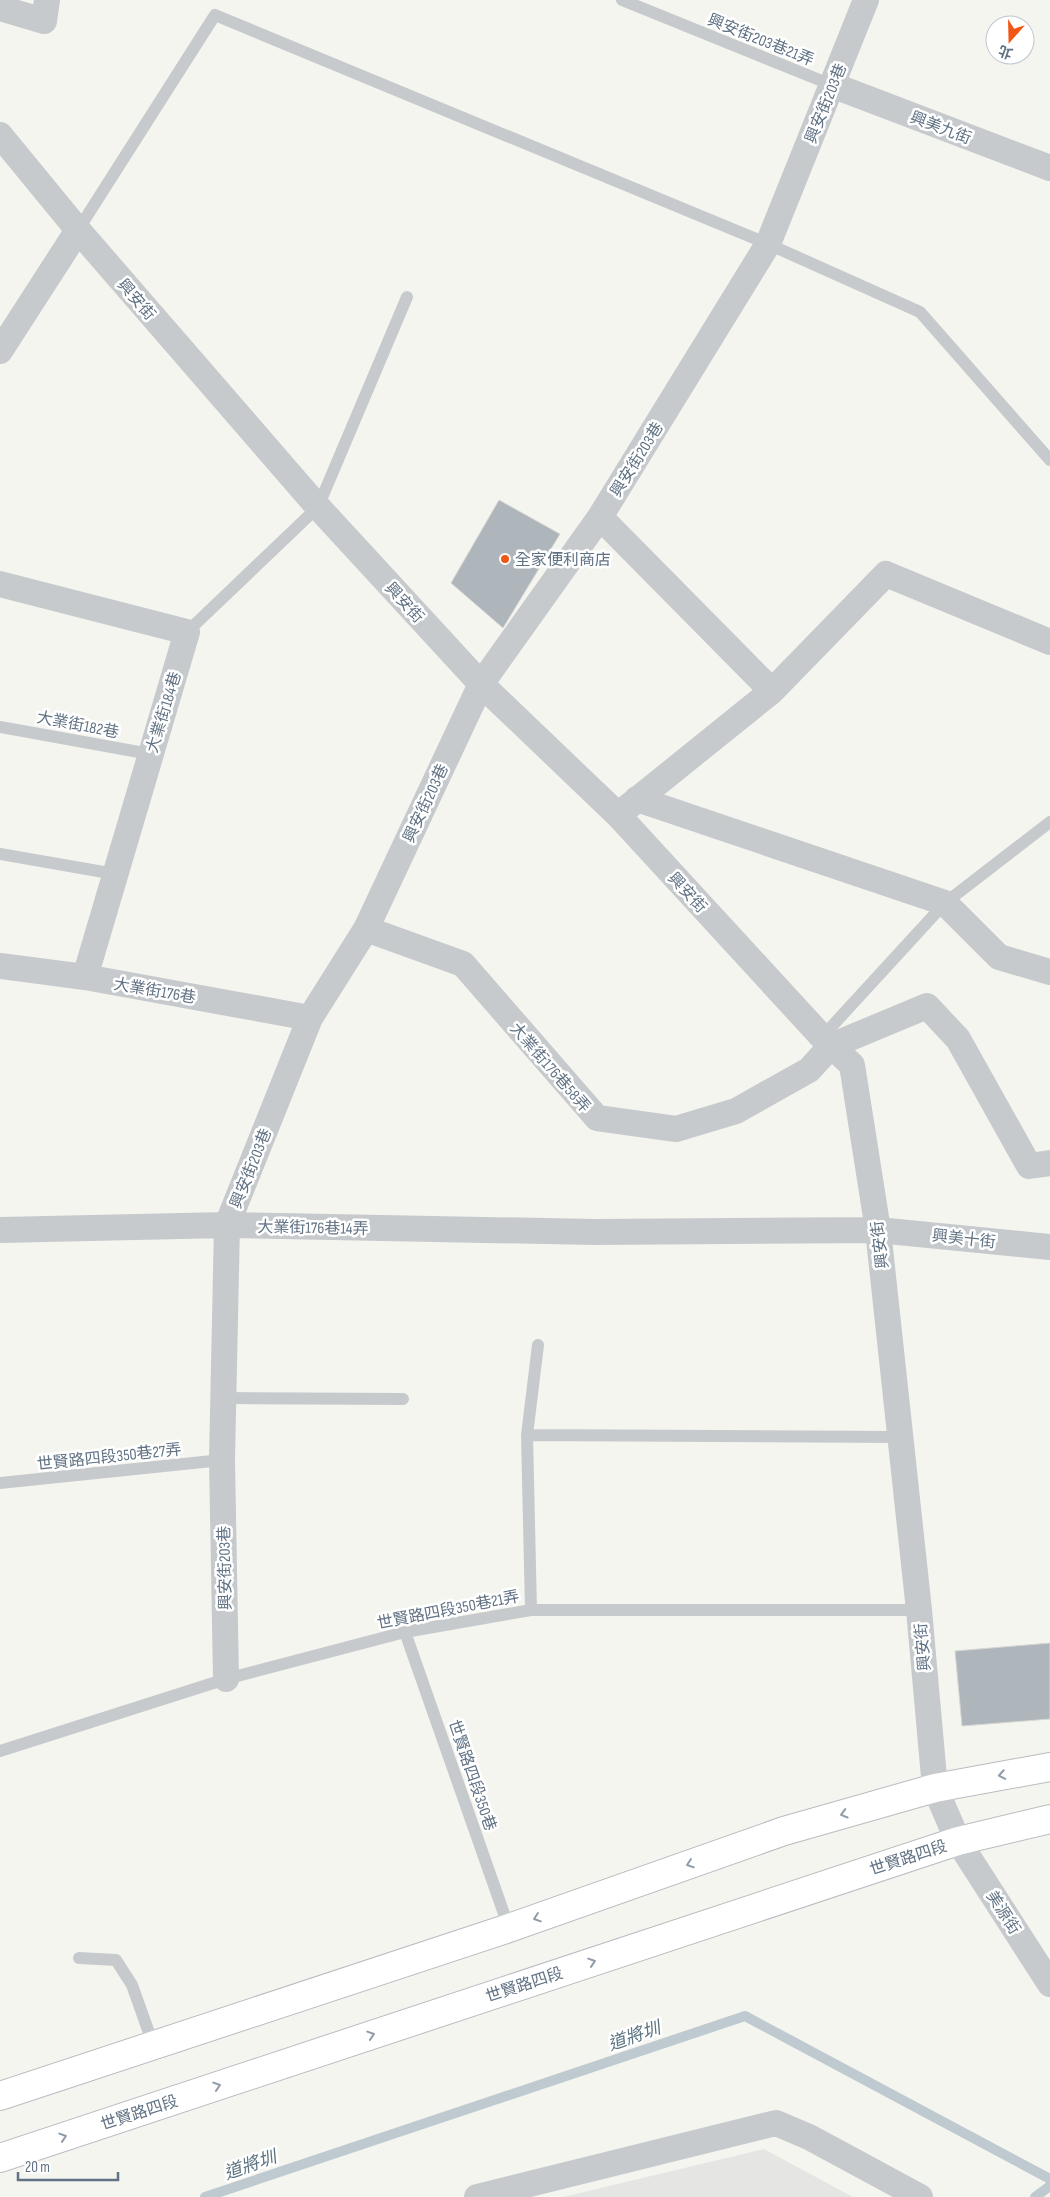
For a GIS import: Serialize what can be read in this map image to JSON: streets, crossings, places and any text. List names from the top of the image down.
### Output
{
  "streets": {
    "main road": ["世賢路四段"],
    "street": [
      "興安街203巷",
      "興美九街",
      "興安街",
      "大業街184巷",
      "大業街176巷",
      "大業街176巷58弄",
      "大業街176巷14弄",
      "興美十街",
      "美源街"
    ],
    "lane": [
      "興安街203巷21弄",
      "大業街182巷",
      "世賢路四段350巷27弄",
      "世賢路四段350巷21弄",
      "世賢路四段350巷"
    ]
  },
  "crossings": [
    ["興安街203巷21弄", "興安街203巷"],
    ["興安街203巷21弄", "興美九街"],
    ["興安街203巷", "興美九街"],
    ["興安街203巷", "興安街"],
    ["興安街203巷", "大業街176巷"],
    ["興安街203巷", "大業街176巷58弄"],
    ["興安街203巷", "大業街176巷14弄"],
    ["興安街203巷", "世賢路四段350巷27弄"],
    ["興安街203巷", "世賢路四段350巷21弄"],
    ["興安街", "大業街176巷58弄"],
    ["興安街", "大業街176巷14弄"],
    ["興安街", "興美十街"],
    ["興安街", "世賢路四段350巷21弄"],
    ["興安街", "世賢路四段"],
    ["興安街", "美源街"],
    ["大業街184巷", "大業街182巷"],
    ["大業街184巷", "大業街176巷"],
    ["大業街176巷14弄", "興美十街"],
    ["世賢路四段350巷21弄", "世賢路四段350巷"],
    ["世賢路四段", "美源街"]
  ],
  "water": ["道將圳"],
  "places": ["全家便利商店"],
  "scale_bar": "20 m",
  "north": "bottom"
}
